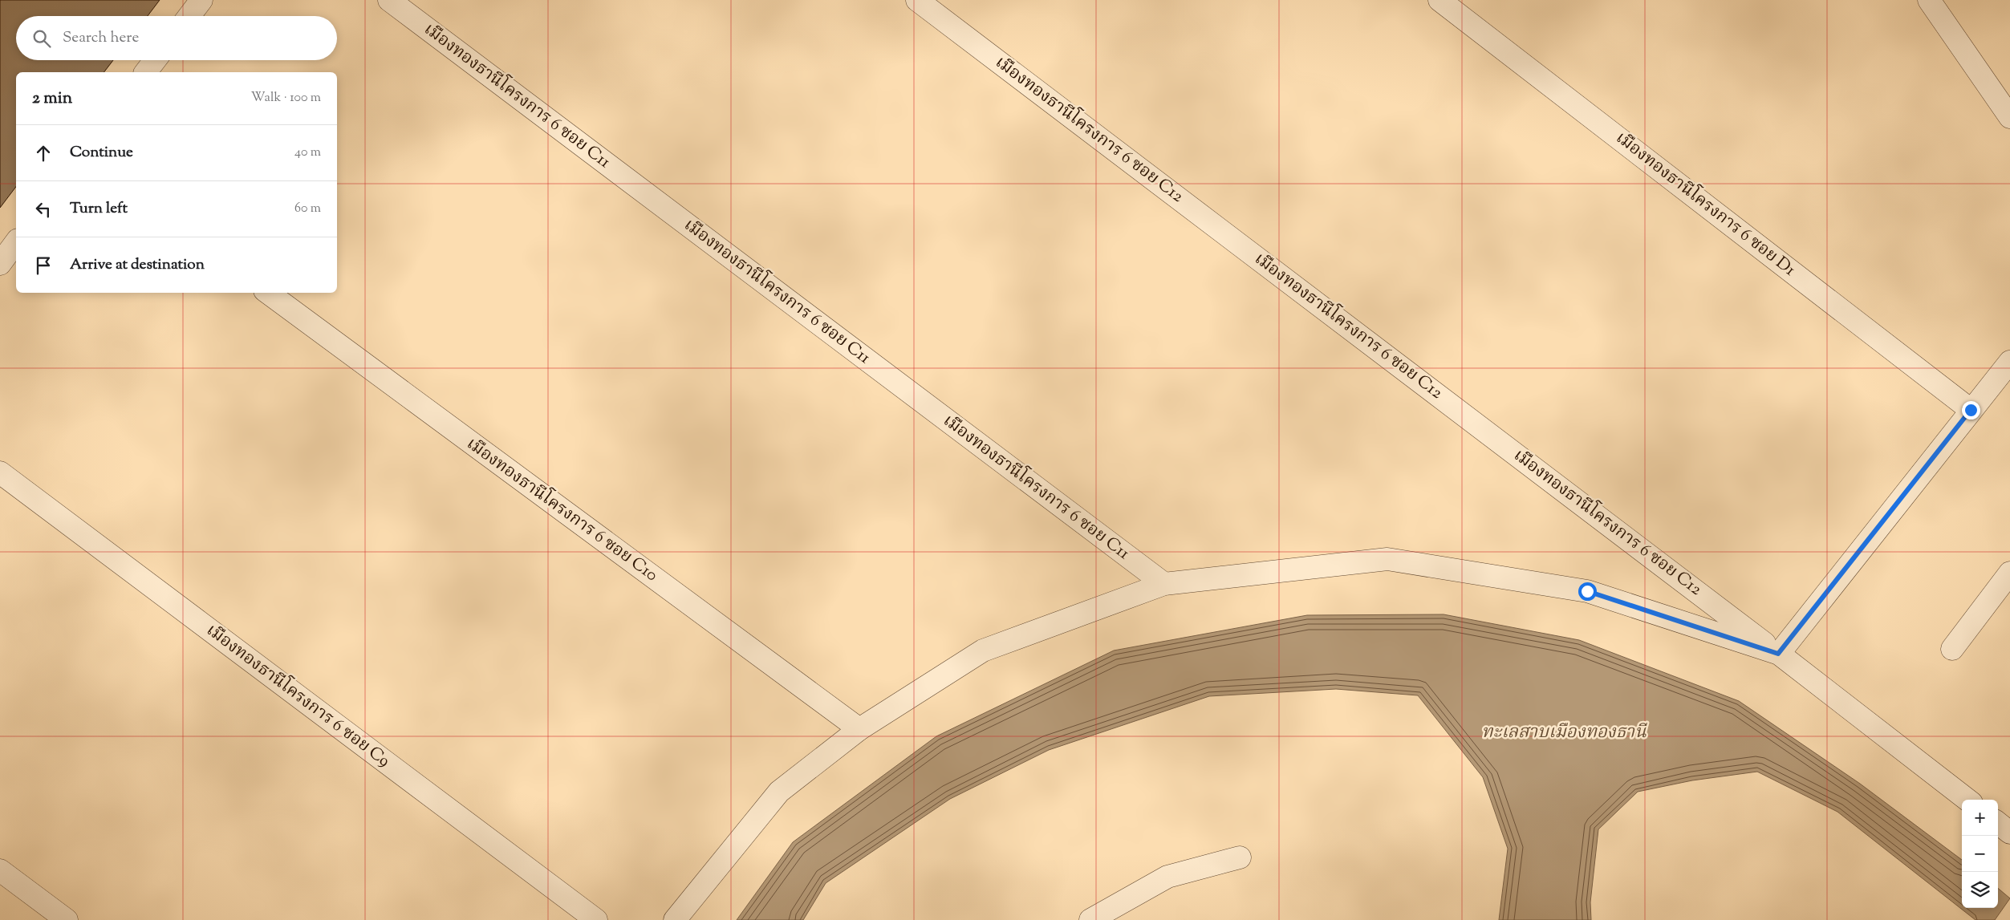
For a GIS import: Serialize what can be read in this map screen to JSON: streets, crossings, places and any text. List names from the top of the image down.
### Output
{
  "streets": {
    "street": [
      "เมืองทองธานีโครงการ 6 ซอย C11",
      "เมืองทองธานีโครงการ 6 ซอย C12",
      "เมืองทองธานีโครงการ 6 ซอย D1",
      "เมืองทองธานีโครงการ 6 ซอย C10",
      "เมืองทองธานีโครงการ 6 ซอย C9"
    ]
  },
  "water": ["ทะเลสาบเมืองทองธานี"],
  "page": {
    "search": "Search here",
    "heading": ["2 min", "Walk · 100 m"],
    "list": [
      ["Continue", "40 m"],
      ["Turn left", "60 m"],
      "Arrive at destination"
    ],
    "map_buttons": ["+", "−"]
  }
}
